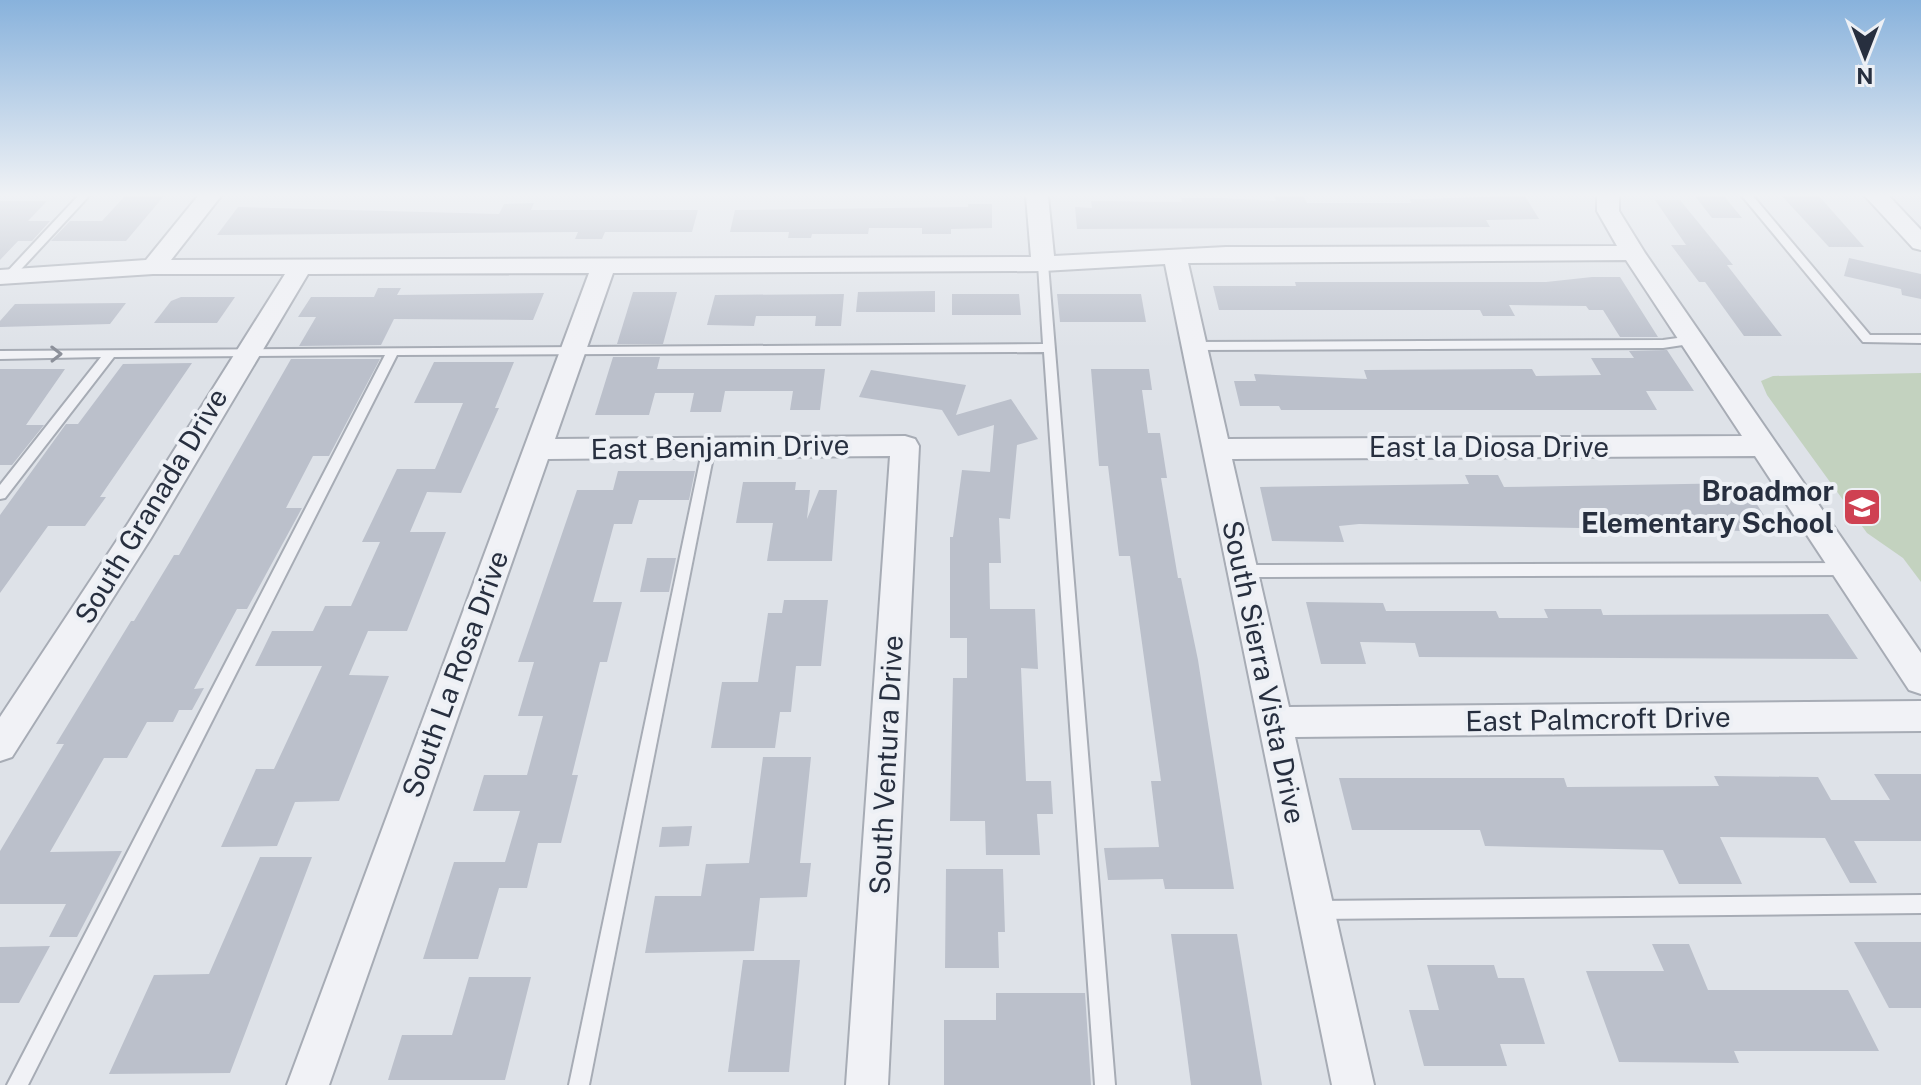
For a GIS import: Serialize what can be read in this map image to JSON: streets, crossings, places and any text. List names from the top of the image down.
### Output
{
  "streets": {
    "street": [
      "East Benjamin Drive",
      "East la Diosa Drive",
      "South Granada Drive",
      "South Sierra Vista Drive",
      "South La Rosa Drive",
      "East Palmcroft Drive",
      "South Ventura Drive"
    ]
  },
  "crossings": [
    ["East Benjamin Drive", "South La Rosa Drive"],
    ["East Benjamin Drive", "South Ventura Drive"],
    ["East la Diosa Drive", "South Sierra Vista Drive"],
    ["South Sierra Vista Drive", "East Palmcroft Drive"]
  ],
  "places": {
    "school or university": ["Broadmor Elementary School"]
  },
  "north": "bottom"
}
